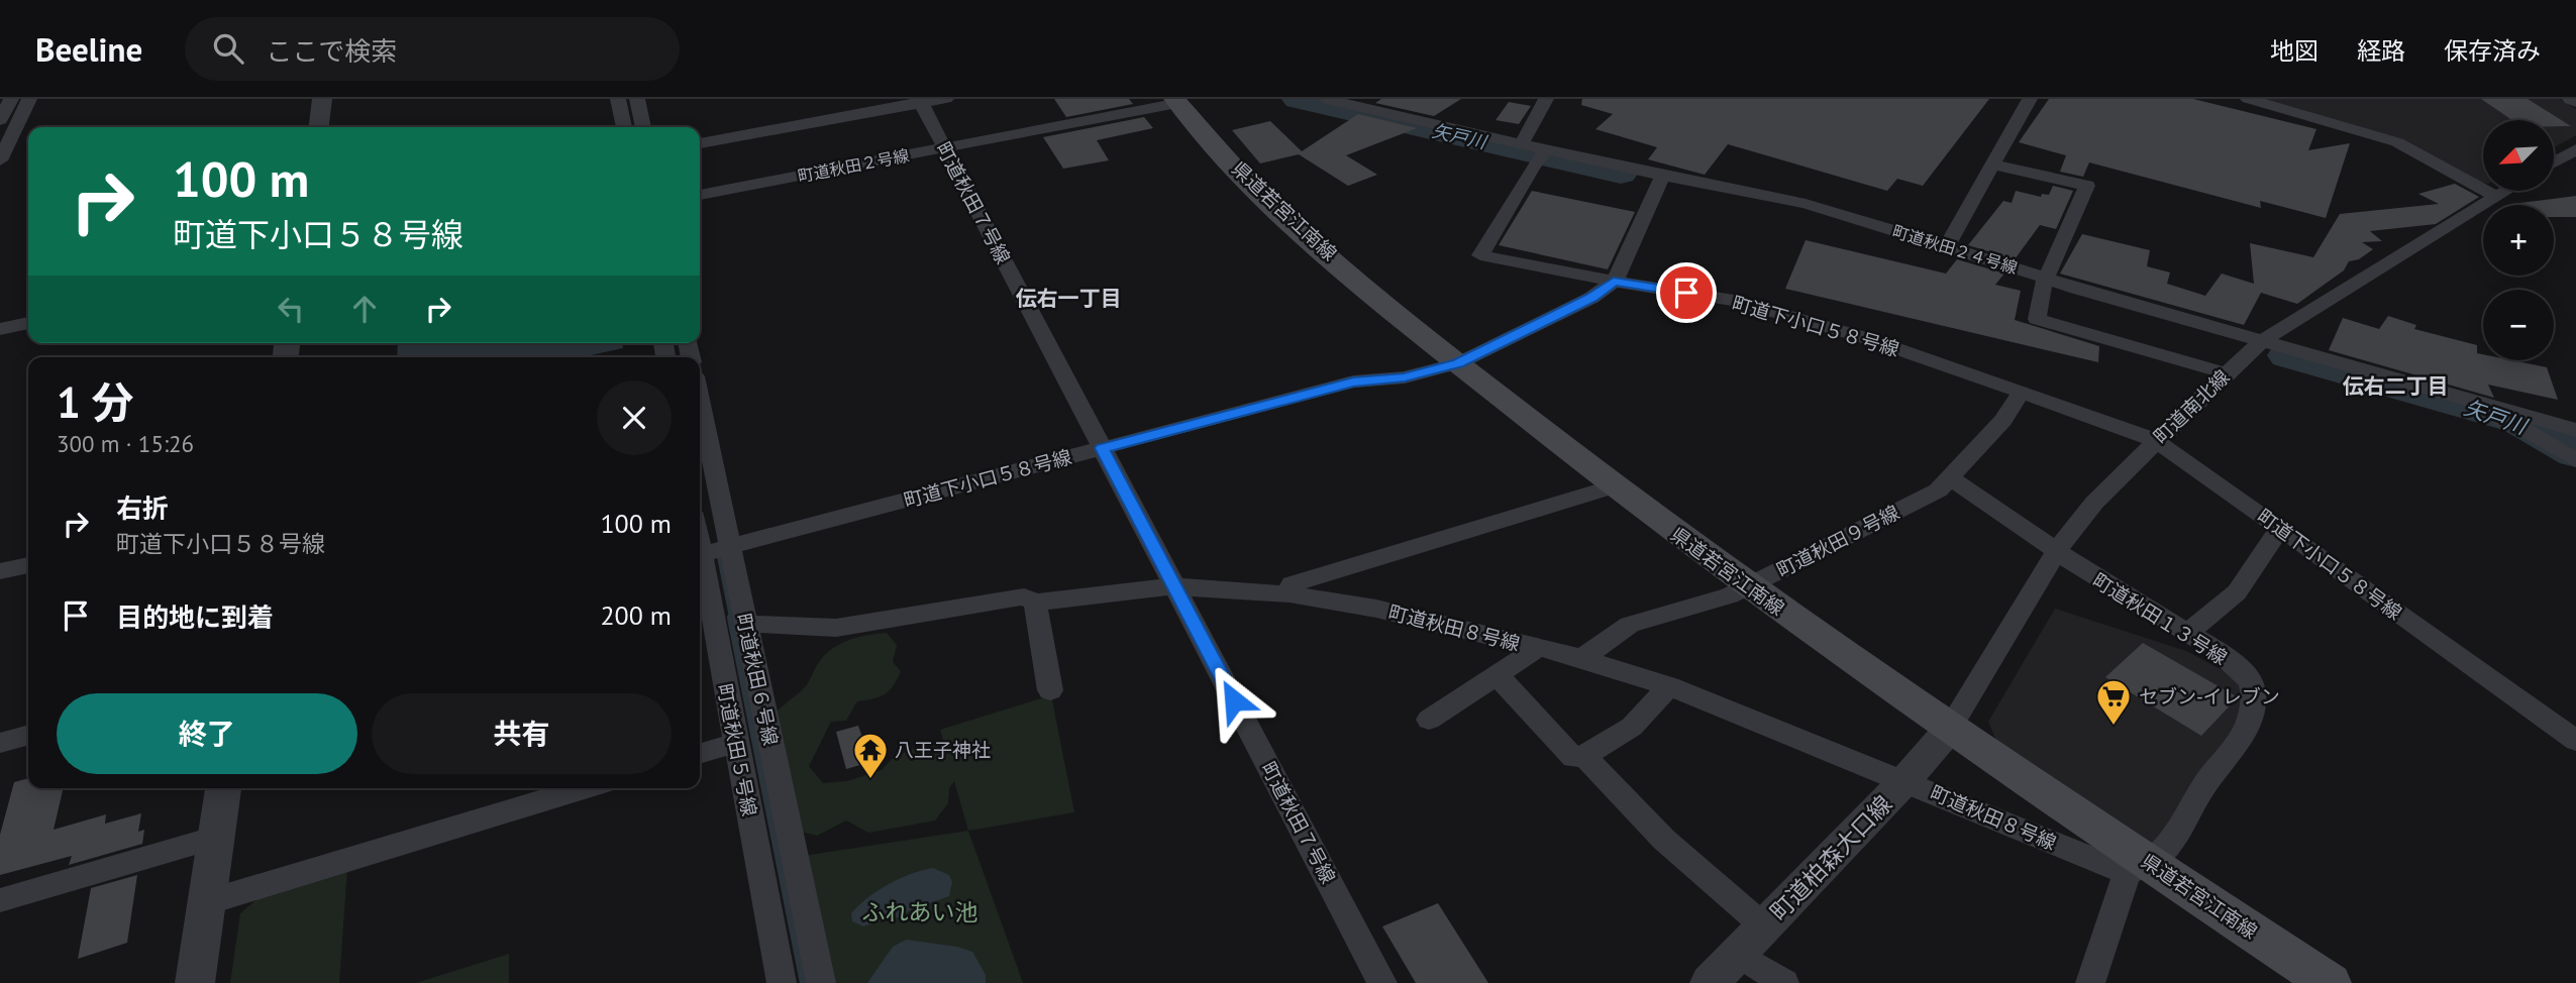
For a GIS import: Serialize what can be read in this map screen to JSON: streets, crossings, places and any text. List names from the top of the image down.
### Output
{
  "streets": {
    "main road": ["県道若宮江南線"],
    "street": [
      "町道秋田２号線",
      "町道秋田７号線",
      "町道秋田２４号線",
      "町道下小口５８号線",
      "町道南北線",
      "町道秋田９号線",
      "町道秋田１３号線",
      "町道秋田８号線",
      "町道秋田６号線",
      "町道秋田５号線",
      "町道柏森大口線"
    ]
  },
  "crossings": [
    ["町道秋田２号線", "町道秋田７号線"],
    ["町道秋田２号線", "県道若宮江南線"],
    ["町道秋田７号線", "町道下小口５８号線"],
    ["町道秋田７号線", "町道秋田８号線"],
    ["県道若宮江南線", "町道下小口５８号線"],
    ["県道若宮江南線", "町道南北線"],
    ["県道若宮江南線", "町道秋田９号線"],
    ["県道若宮江南線", "町道秋田１３号線"],
    ["県道若宮江南線", "町道秋田８号線"],
    ["県道若宮江南線", "町道柏森大口線"],
    ["町道秋田２４号線", "町道南北線"],
    ["町道下小口５８号線", "町道南北線"],
    ["町道下小口５８号線", "町道秋田９号線"],
    ["町道下小口５８号線", "町道秋田６号線"],
    ["町道南北線", "町道秋田１３号線"],
    ["町道南北線", "町道柏森大口線"],
    ["町道秋田９号線", "町道秋田１３号線"],
    ["町道秋田９号線", "町道秋田８号線"],
    ["町道秋田１３号線", "町道秋田８号線"],
    ["町道秋田８号線", "町道秋田６号線"],
    ["町道秋田８号線", "町道柏森大口線"]
  ],
  "districts": ["伝右一丁目", "伝右二丁目"],
  "water": ["矢戸川"],
  "parks": ["ふれあい池"],
  "places": {
    "supermarket": ["セブン-イレブン"],
    "temple": ["八王子神社"]
  },
  "north": "bottom left",
  "page": {
    "header": "Beeline",
    "search": "ここで検索",
    "nav": ["地図", "経路", "保存済み"],
    "map_buttons": ["+", "−"],
    "turn": ["100 m", "町道下小口５８号線"],
    "heading": ["1 分", "300 m · 15:26"],
    "list": [
      {
        "name": "右折",
        "note": "町道下小口５８号線",
        "value": "100 m"
      },
      {
        "name": "目的地に到着",
        "value": "200 m"
      }
    ],
    "buttons": ["終了", "共有"]
  }
}
